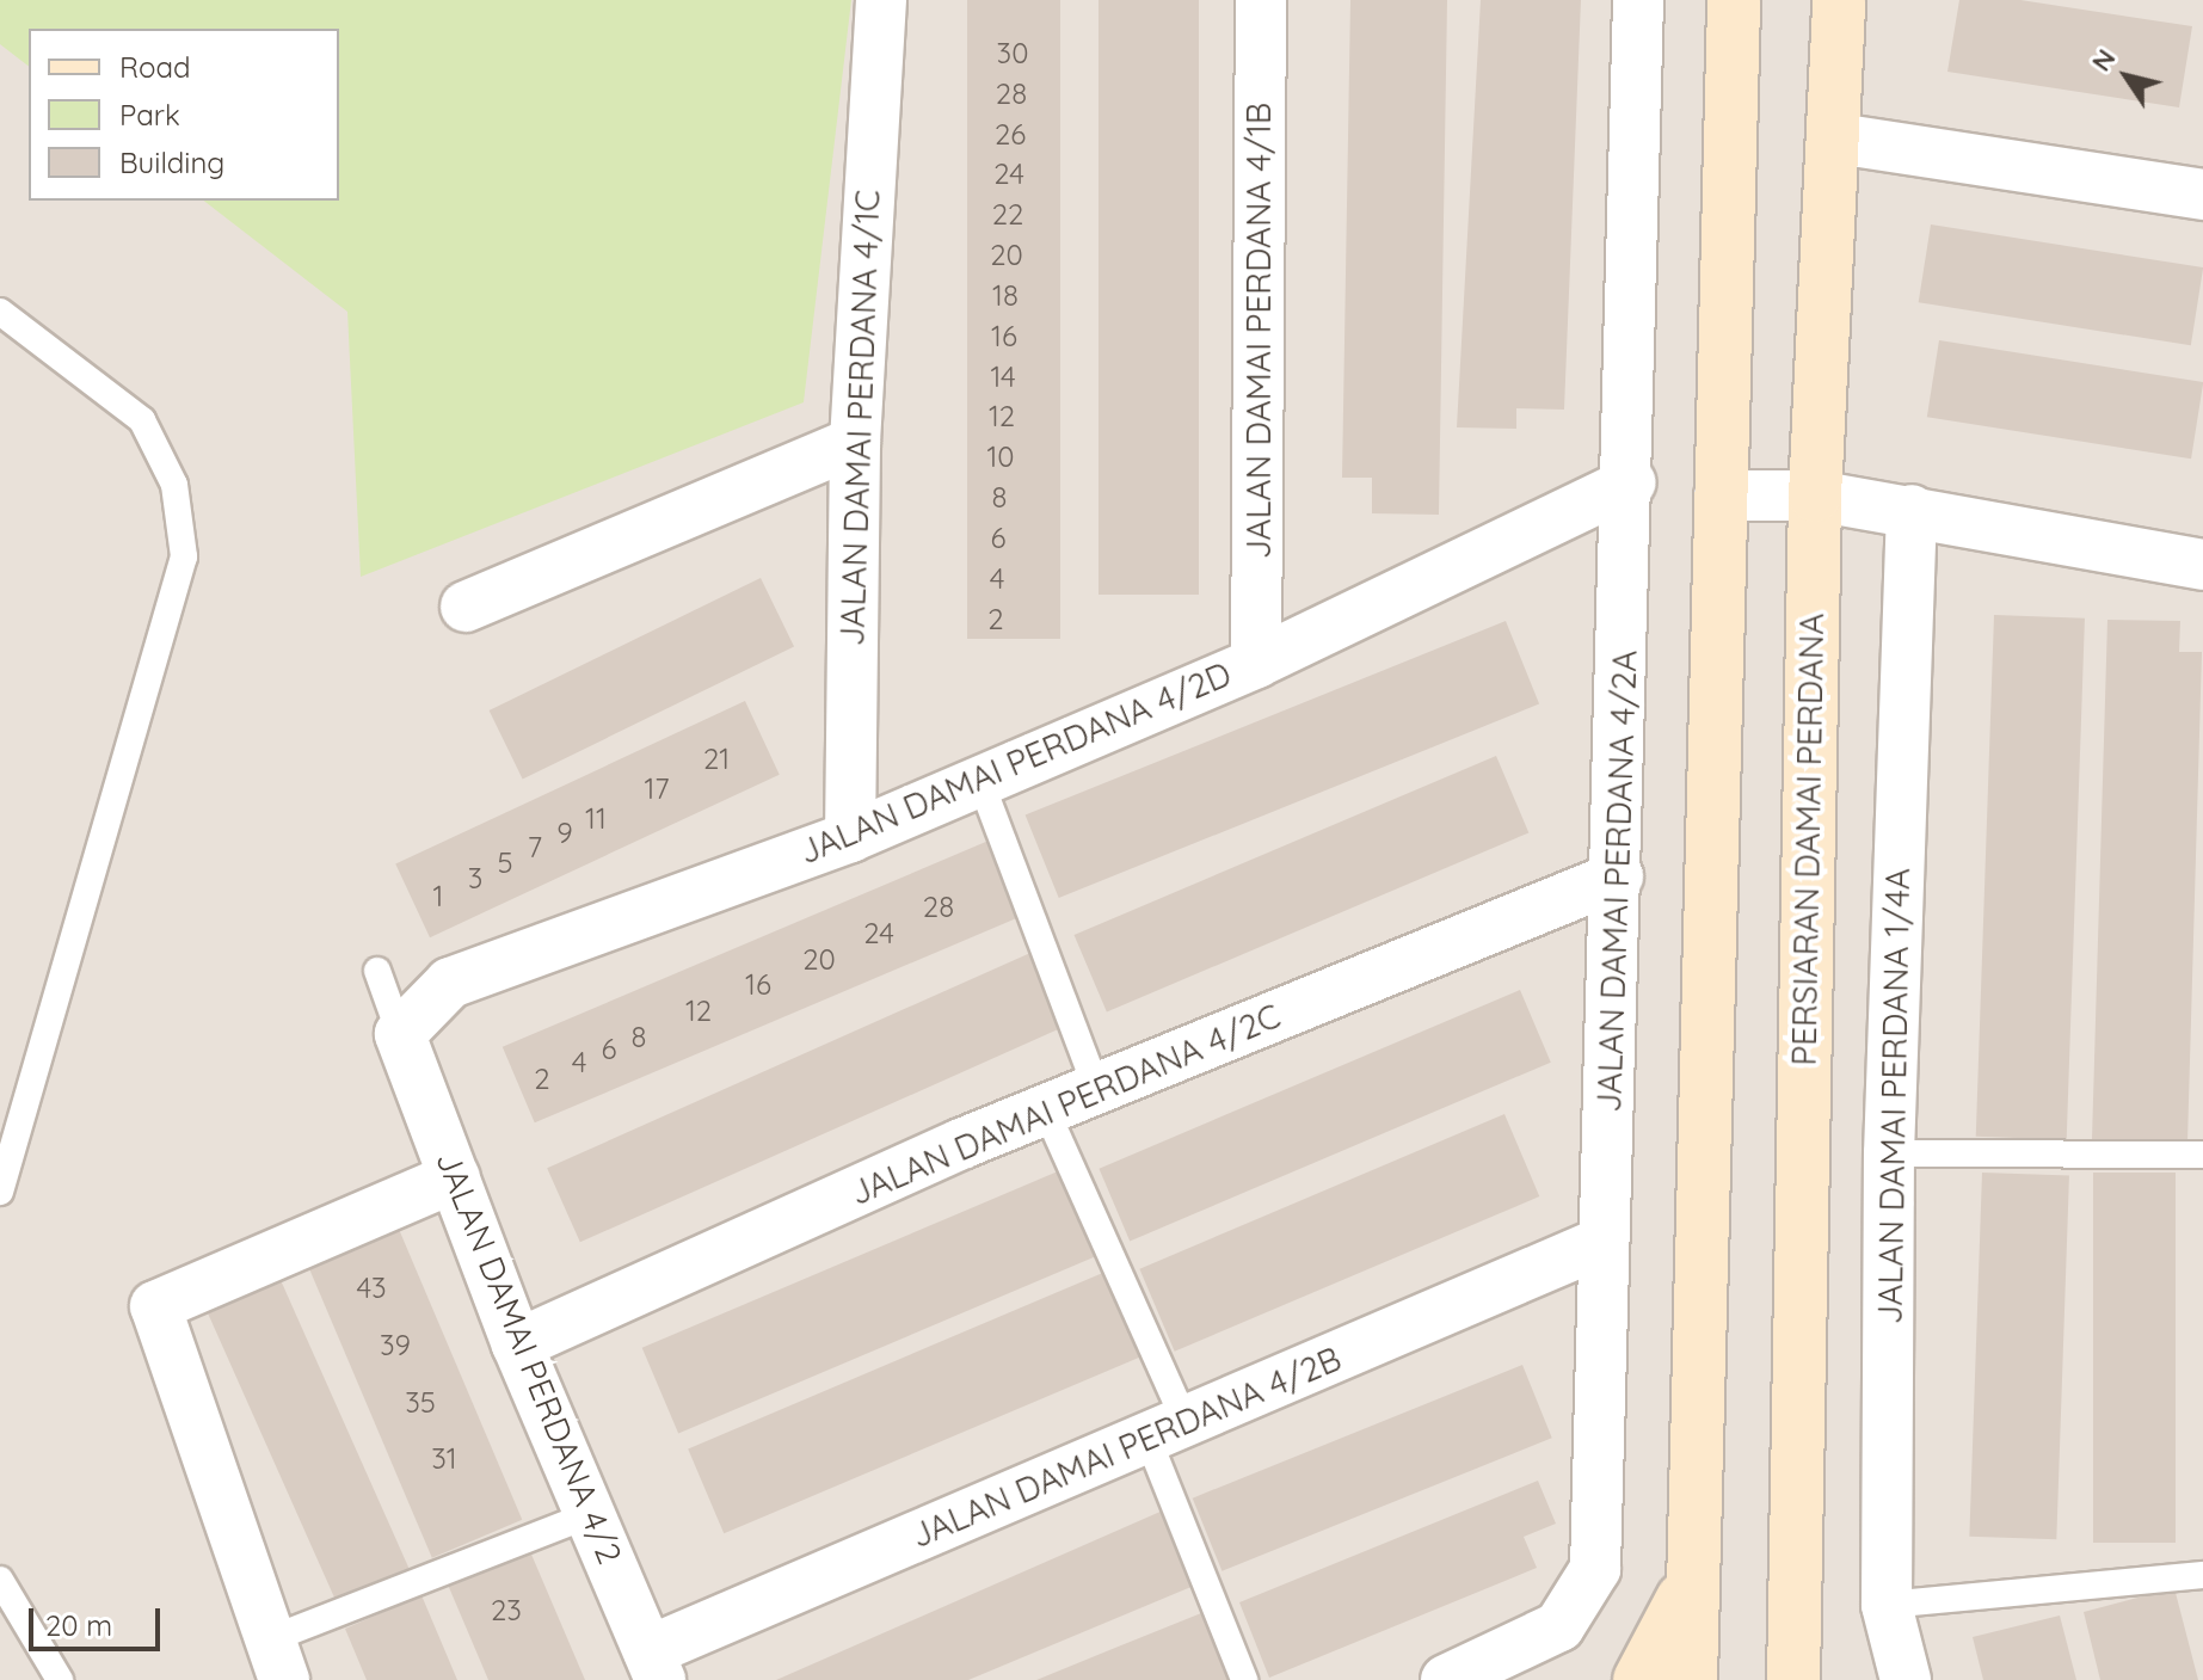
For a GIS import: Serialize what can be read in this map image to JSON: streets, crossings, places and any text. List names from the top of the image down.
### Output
{
  "streets": {
    "main road": ["PERSIARAN DAMAI PERDANA"],
    "street": [
      "JALAN DAMAI PERDANA 4/1B",
      "JALAN DAMAI PERDANA 4/1C",
      "JALAN DAMAI PERDANA 4/2D",
      "JALAN DAMAI PERDANA 4/2A",
      "JALAN DAMAI PERDANA 1/4A",
      "JALAN DAMAI PERDANA 4/2C",
      "JALAN DAMAI PERDANA 4/2",
      "JALAN DAMAI PERDANA 4/2B"
    ]
  },
  "crossings": [
    ["JALAN DAMAI PERDANA 4/1B", "JALAN DAMAI PERDANA 4/2D"],
    ["JALAN DAMAI PERDANA 4/1C", "JALAN DAMAI PERDANA 4/2D"],
    ["JALAN DAMAI PERDANA 4/2D", "JALAN DAMAI PERDANA 4/2A"],
    ["JALAN DAMAI PERDANA 4/2D", "JALAN DAMAI PERDANA 4/2"],
    ["JALAN DAMAI PERDANA 4/2A", "JALAN DAMAI PERDANA 4/2C"],
    ["JALAN DAMAI PERDANA 4/2A", "JALAN DAMAI PERDANA 4/2B"],
    ["JALAN DAMAI PERDANA 4/2C", "JALAN DAMAI PERDANA 4/2"],
    ["JALAN DAMAI PERDANA 4/2", "JALAN DAMAI PERDANA 4/2B"]
  ],
  "house_numbers": [
    "30",
    "28",
    "26",
    "24",
    "22",
    "20",
    "18",
    "16",
    "14",
    "12",
    "10",
    "8",
    "6",
    "4",
    "2",
    "21",
    "17",
    "11",
    "9",
    "7",
    "5",
    "3",
    "1",
    "28",
    "24",
    "20",
    "16",
    "12",
    "8",
    "6",
    "4",
    "2",
    "43",
    "39",
    "35",
    "31",
    "23"
  ],
  "legend": ["Road", "Park", "Building"],
  "scale_bar": "20 m",
  "north": "top left"
}
